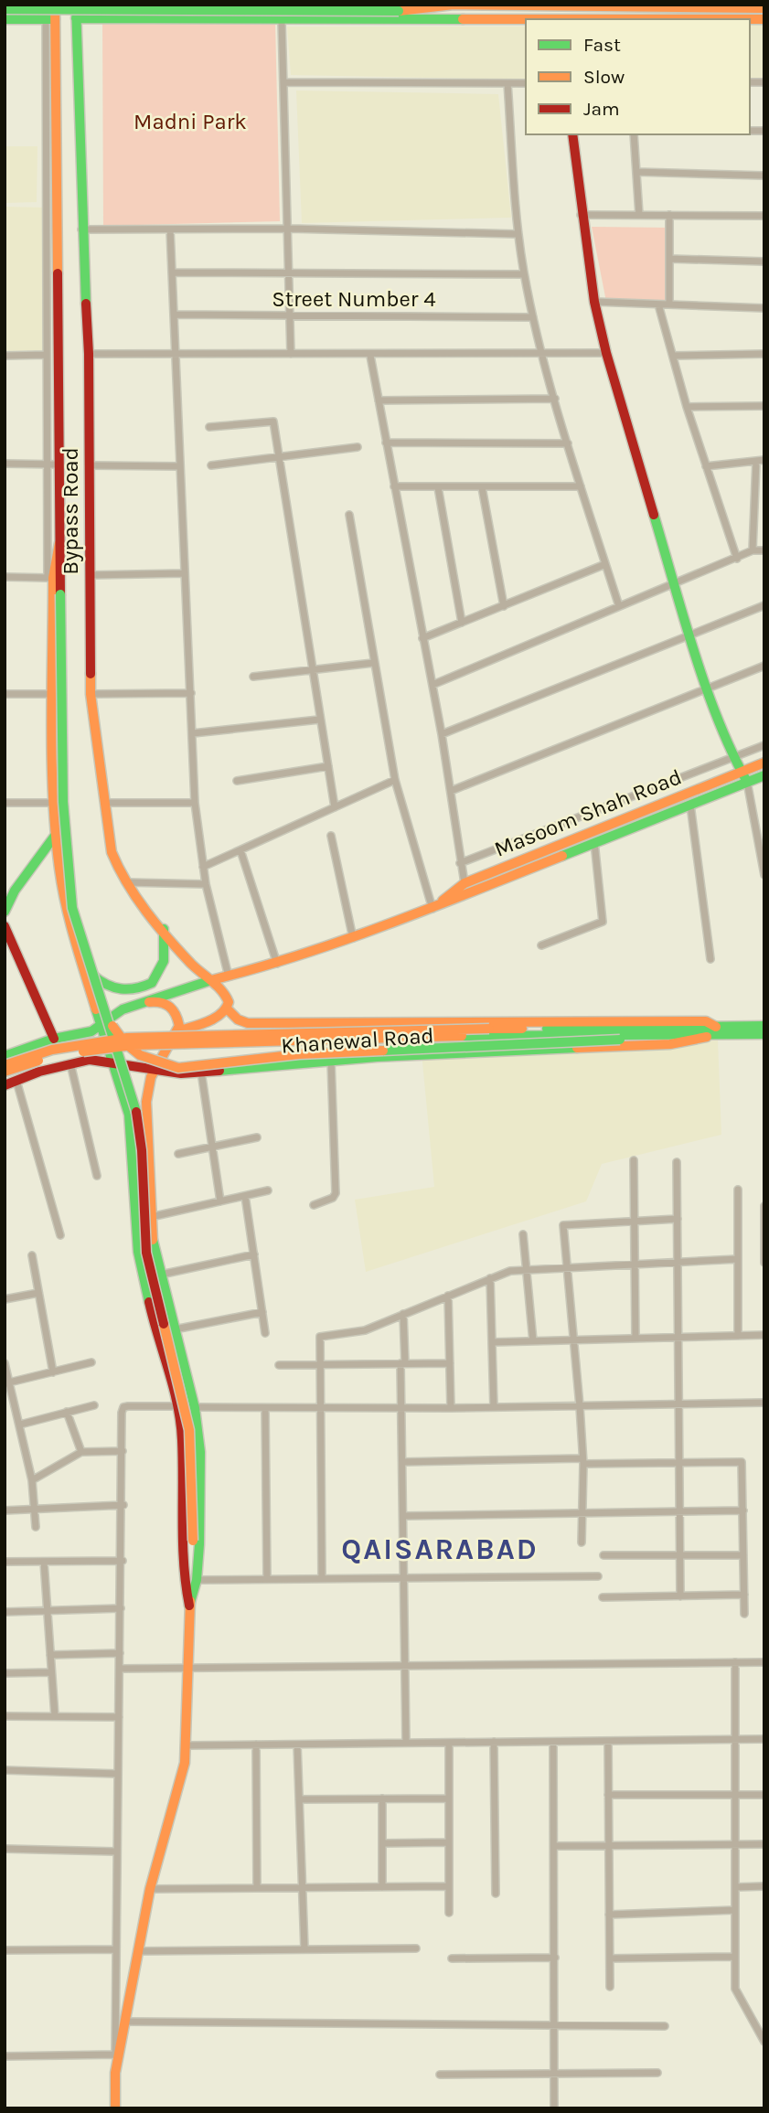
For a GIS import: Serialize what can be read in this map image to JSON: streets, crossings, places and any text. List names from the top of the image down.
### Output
{
  "streets": {
    "main road": ["Bypass Road", "Masoom Shah Road", "Khanewal Road"],
    "street": ["Street Number 4"]
  },
  "crossings": [
    ["Bypass Road", "Masoom Shah Road"],
    ["Masoom Shah Road", "Khanewal Road"]
  ],
  "districts": ["QAISARABAD"],
  "parks": ["Madni Park"],
  "legend": ["Fast", "Slow", "Jam"]
}
